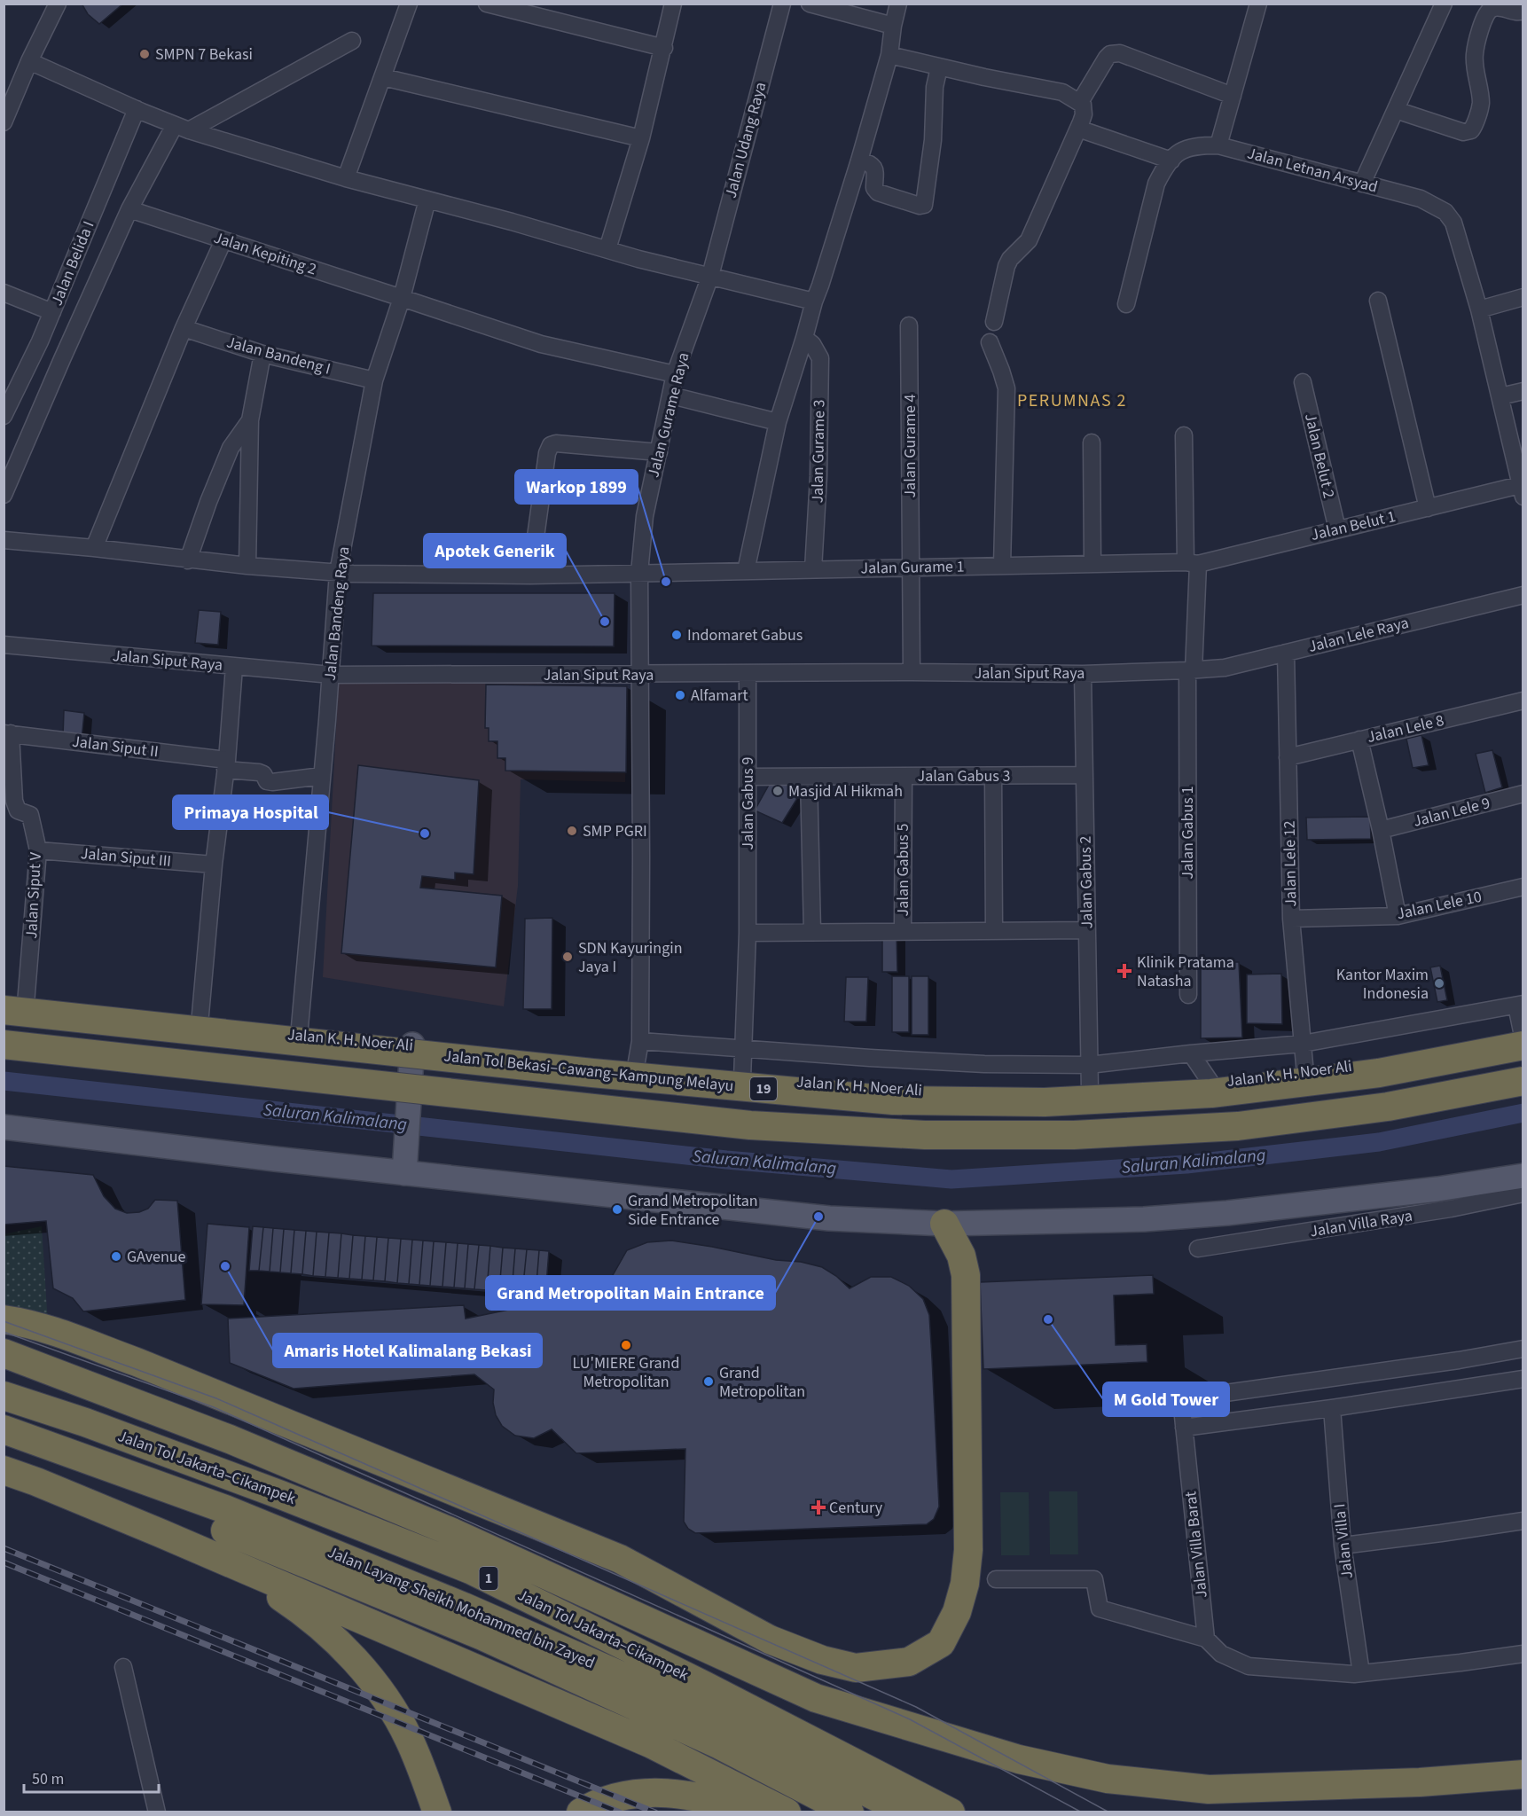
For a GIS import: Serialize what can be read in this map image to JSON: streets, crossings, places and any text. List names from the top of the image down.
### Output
{
  "streets": {
    "highway": [
      "Jalan Tol Bekasi–Cawang–Kampung Melayu",
      "19",
      "Jalan Tol Jakarta–Cikampek",
      "1",
      "Jalan Layang Sheikh Mohammed bin Zayed"
    ],
    "main road": ["Jalan K. H. Noer Ali"],
    "street": [
      "Jalan Udang Raya",
      "Jalan Letnan Arsyad",
      "Jalan Kepiting 2",
      "Jalan Belida I",
      "Jalan Bandeng I",
      "Jalan Gurame Raya",
      "Jalan Gurame 4",
      "Jalan Gurame 3",
      "Jalan Belut 2",
      "Jalan Belut 1",
      "Jalan Gurame 1",
      "Jalan Bandeng Raya",
      "Jalan Lele Raya",
      "Jalan Siput Raya",
      "Jalan Lele 8",
      "Jalan Siput II",
      "Jalan Gabus 3",
      "Jalan Gabus 9",
      "Jalan Lele 9",
      "Jalan Gabus 1",
      "Jalan Siput III",
      "Jalan Lele 12",
      "Jalan Gabus 5",
      "Jalan Gabus 2",
      "Jalan Siput V",
      "Jalan Lele 10",
      "Jalan Villa Raya",
      "Jalan Villa I",
      "Jalan Villa Barat"
    ]
  },
  "crossings": [
    ["Jalan Udang Raya", "Jalan Gurame Raya"],
    ["Jalan Letnan Arsyad", "Jalan Belut 1"],
    ["Jalan Kepiting 2", "Jalan Gurame Raya"],
    ["Jalan Kepiting 2", "Jalan Bandeng Raya"],
    ["Jalan Bandeng I", "Jalan Bandeng Raya"],
    ["Jalan Gurame Raya", "Jalan Gurame 1"],
    ["Jalan Gurame Raya", "Jalan Siput Raya"],
    ["Jalan Gurame Raya", "Jalan K. H. Noer Ali"],
    ["Jalan Gurame 4", "Jalan Gurame 1"],
    ["Jalan Gurame 4", "Jalan Siput Raya"],
    ["Jalan Gurame 3", "Jalan Gurame 1"],
    ["Jalan Belut 2", "Jalan Belut 1"],
    ["Jalan Belut 1", "Jalan Gurame 1"],
    ["Jalan Belut 1", "Jalan Gabus 1"],
    ["Jalan Gurame 1", "Jalan Bandeng Raya"],
    ["Jalan Gurame 1", "Jalan Gabus 1"],
    ["Jalan Bandeng Raya", "Jalan Siput Raya"],
    ["Jalan Bandeng Raya", "Jalan Siput II"],
    ["Jalan Bandeng Raya", "Jalan K. H. Noer Ali"],
    ["Jalan Lele Raya", "Jalan Siput Raya"],
    ["Jalan Lele Raya", "Jalan Gabus 1"],
    ["Jalan Lele Raya", "Jalan Lele 12"],
    ["Jalan Siput Raya", "Jalan Gabus 9"],
    ["Jalan Siput Raya", "Jalan Gabus 1"],
    ["Jalan Siput Raya", "Jalan Gabus 2"],
    ["Jalan Lele 8", "Jalan Lele 12"],
    ["Jalan Siput II", "Jalan Siput V"],
    ["Jalan Gabus 3", "Jalan Gabus 9"],
    ["Jalan Gabus 3", "Jalan Gabus 5"],
    ["Jalan Gabus 3", "Jalan Gabus 2"],
    ["Jalan Gabus 9", "Jalan K. H. Noer Ali"],
    ["Jalan Siput III", "Jalan Siput V"],
    ["Jalan Lele 12", "Jalan Lele 10"],
    ["Jalan Lele 12", "Jalan K. H. Noer Ali"],
    ["Jalan Gabus 2", "Jalan K. H. Noer Ali"],
    ["Jalan Siput V", "Jalan K. H. Noer Ali"],
    ["Jalan Siput V", "Jalan Tol Bekasi–Cawang–Kampung Melayu"],
    ["Jalan K. H. Noer Ali", "Jalan Tol Bekasi–Cawang–Kampung Melayu"]
  ],
  "districts": ["PERUMNAS 2"],
  "water": ["Saluran Kalimalang"],
  "places": {
    "other": [
      "SMPN 7 Bekasi",
      "Warkop 1899",
      "Apotek Generik",
      "Indomaret Gabus",
      "Alfamart",
      "Masjid Al Hikmah",
      "SMP PGRI",
      "Primaya Hospital",
      "SDN Kayuringin Jaya I",
      "Kantor Maxim Indonesia",
      "Grand Metropolitan Side Entrance",
      "Grand Metropolitan Main Entrance",
      "GAvenue",
      "Amaris Hotel Kalimalang Bekasi",
      "M Gold Tower",
      "LU'MIERE Grand Metropolitan",
      "Grand Metropolitan"
    ],
    "health": ["Klinik Pratama Natasha", "Century"]
  },
  "scale_bar": "50 m"
}
